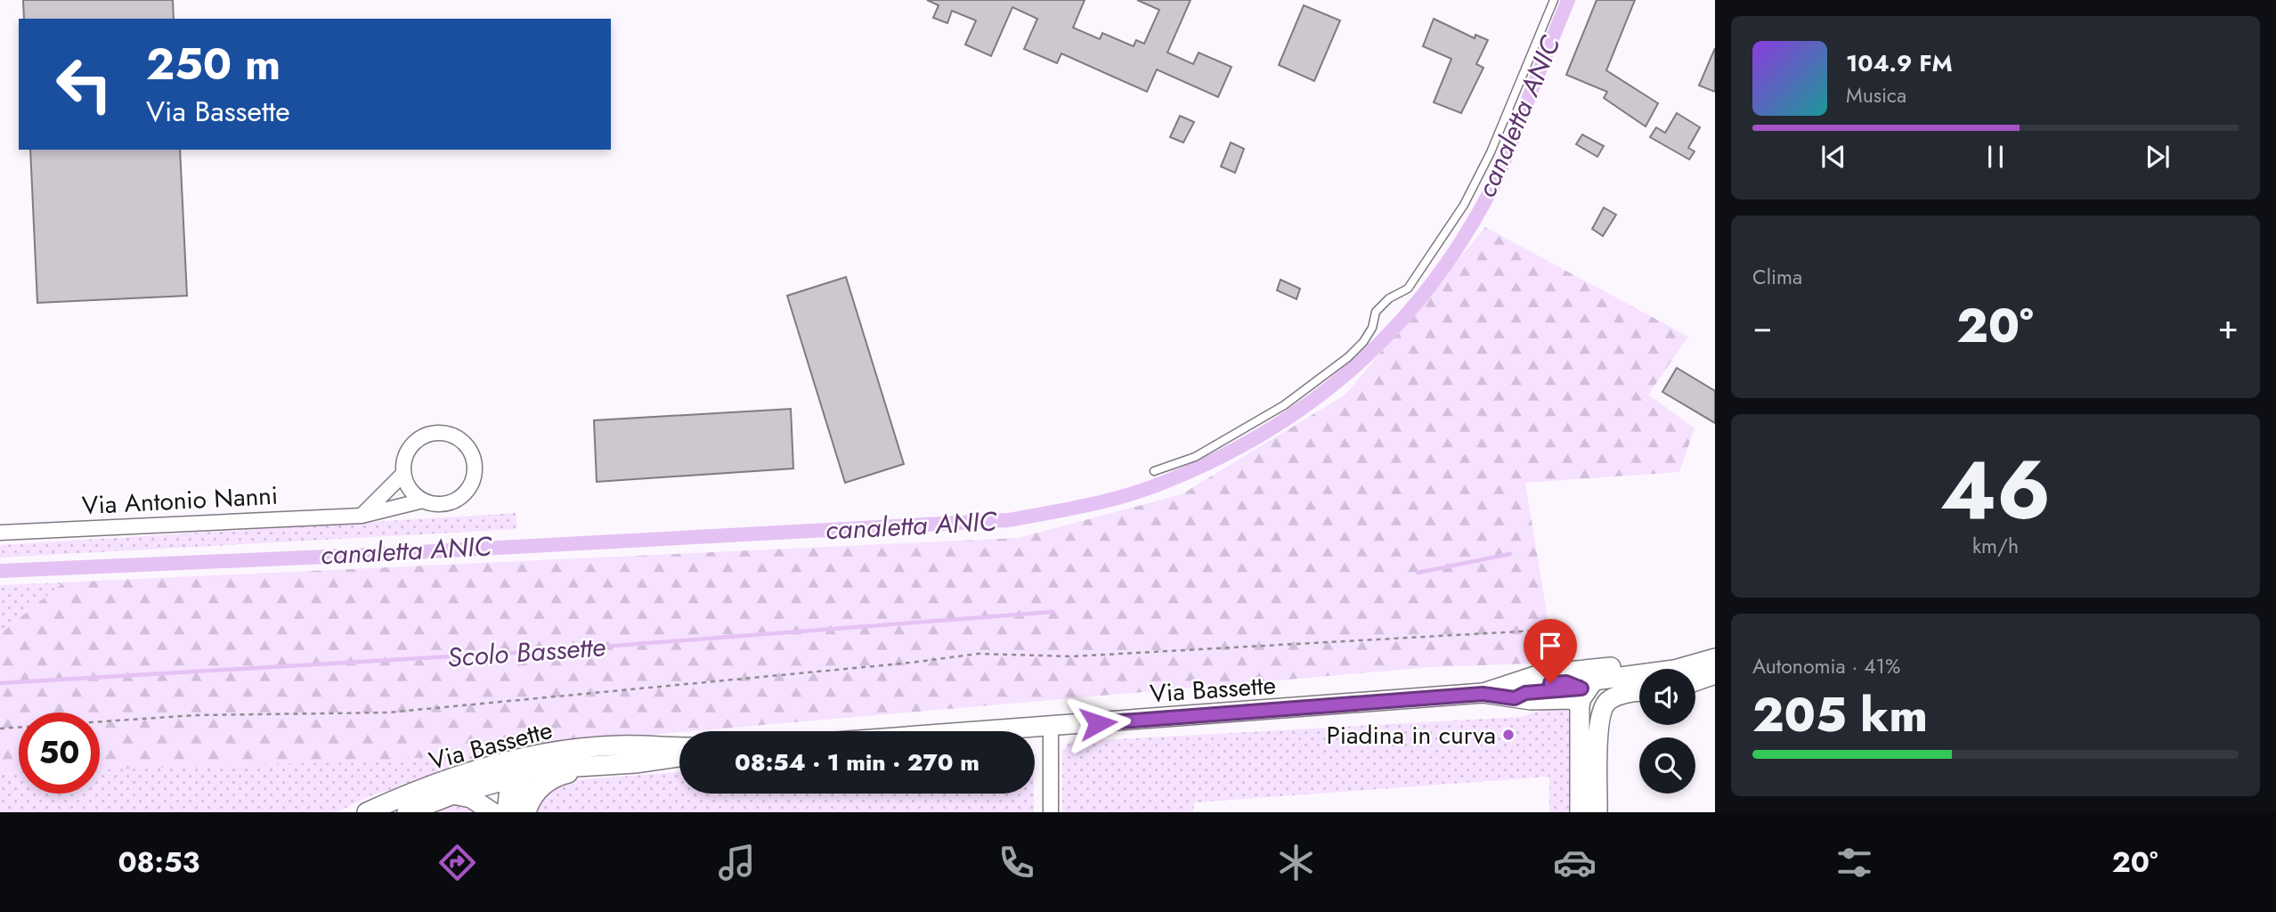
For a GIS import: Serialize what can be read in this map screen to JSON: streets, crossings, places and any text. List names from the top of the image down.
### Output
{
  "streets": {
    "main road": ["Via Bassette"],
    "street": ["Via Antonio Nanni"]
  },
  "water": ["canaletta ANIC", "Scolo Bassette"],
  "places": ["Piadina in curva"],
  "page": {
    "turn": ["250 m", "Via Bassette"],
    "song": ["104.9 FM", "Musica"],
    "tile": [
      "Clima",
      ["46", "km/h"],
      ["Autonomia · 41%", "205 km"]
    ],
    "heat": ["−", "20°", "+"],
    "limit": "50",
    "trip": "08:54 · 1 min · 270 m",
    "tabs": ["08:53", "20°"]
  }
}
